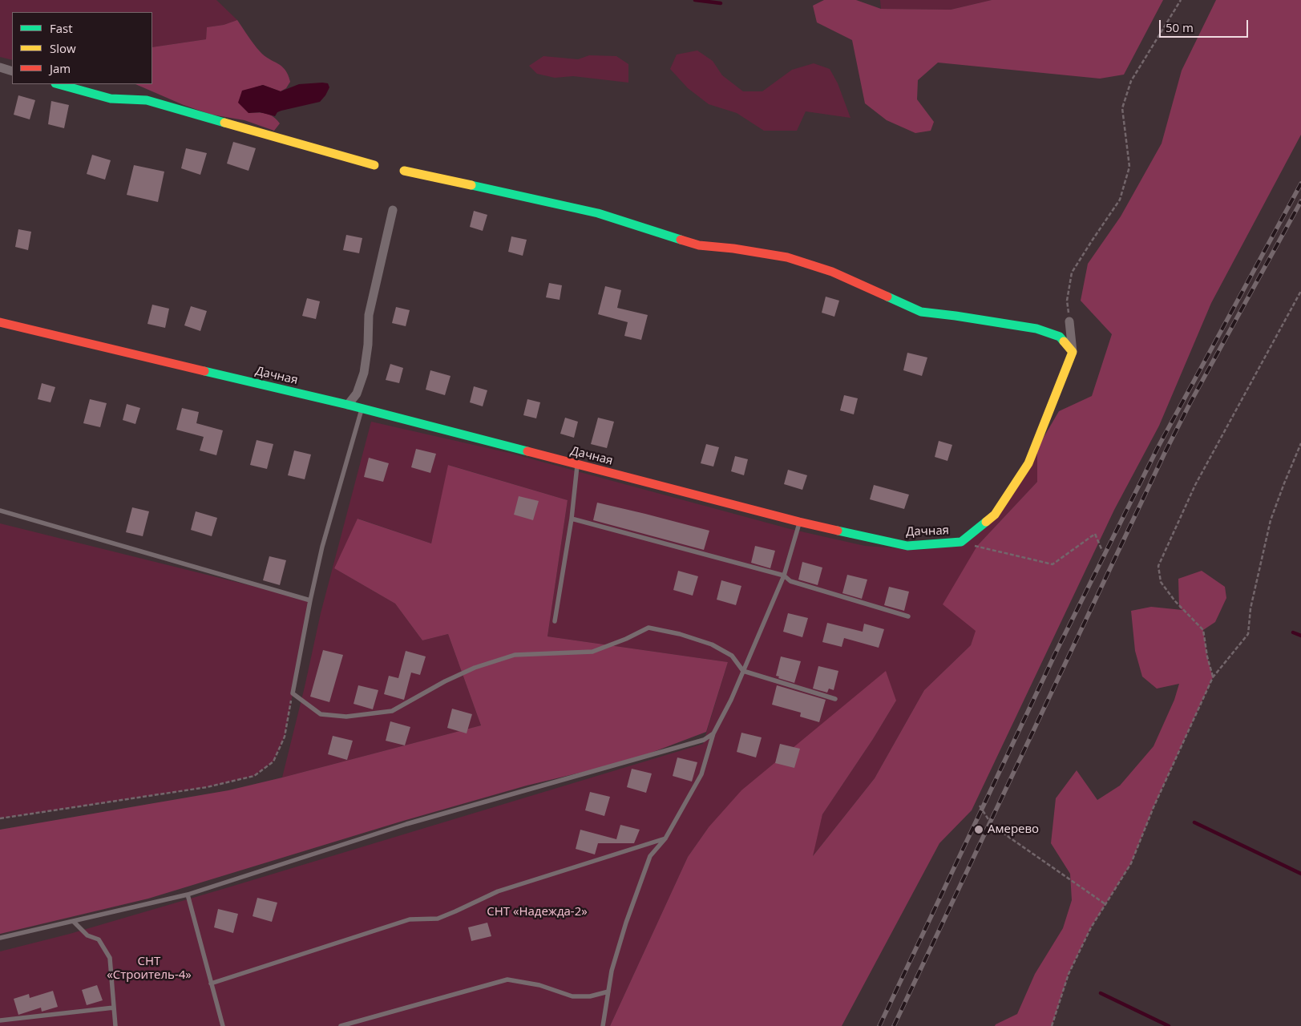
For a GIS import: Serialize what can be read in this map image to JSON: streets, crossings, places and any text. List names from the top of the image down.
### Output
{
  "streets": {
    "street": ["Дачная"]
  },
  "parks": ["СНТ «Надежда-2»", "СНТ «Строитель-4»"],
  "places": ["Амерево"],
  "legend": ["Fast", "Slow", "Jam"],
  "scale_bar": "50 m"
}
